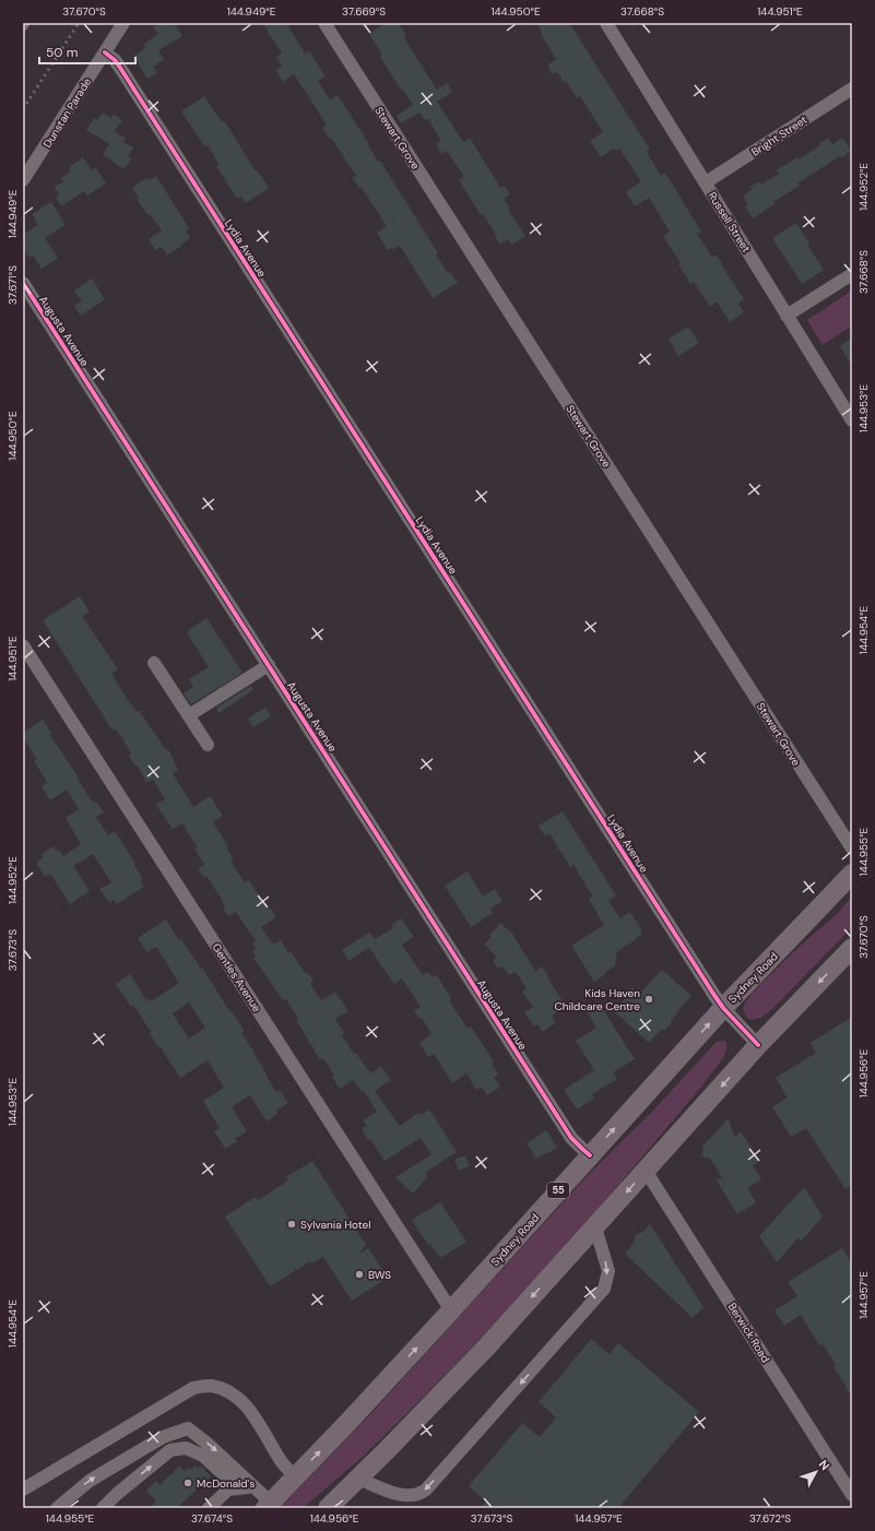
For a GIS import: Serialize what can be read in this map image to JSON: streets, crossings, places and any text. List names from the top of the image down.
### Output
{
  "streets": {
    "highway": ["Sydney Road", "55"],
    "street": [
      "Dunstan Parade",
      "Bright Street",
      "Stewart Grove",
      "Russell Street",
      "Lydia Avenue",
      "Augusta Avenue",
      "Gentles Avenue",
      "Berwick Road"
    ]
  },
  "crossings": [
    ["Dunstan Parade", "Lydia Avenue"],
    ["Bright Street", "Russell Street"],
    ["Lydia Avenue", "Sydney Road"],
    ["Augusta Avenue", "Sydney Road"],
    ["Gentles Avenue", "Sydney Road"]
  ],
  "places": [
    "Kids Haven Childcare Centre",
    "Sylvania Hotel",
    "BWS",
    "McDonald's"
  ],
  "scale_bar": "50 m",
  "north": "top right",
  "coordinates": [
    "37.670°S",
    "144.949°E",
    "37.669°S",
    "144.950°E",
    "37.668°S",
    "144.951°E",
    "144.952°E",
    "37.671°S",
    "144.953°E",
    "144.954°E",
    "144.955°E",
    "37.673°S",
    "144.956°E",
    "144.957°E",
    "37.674°S",
    "37.672°S"
  ]
}
